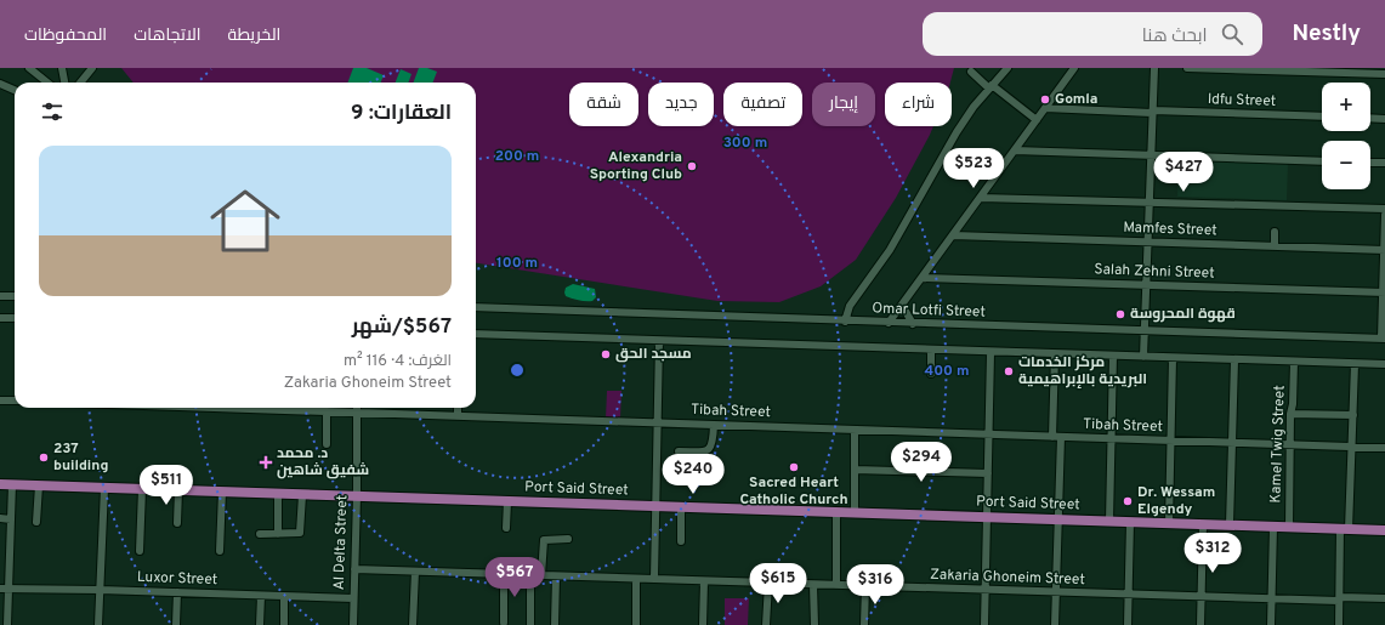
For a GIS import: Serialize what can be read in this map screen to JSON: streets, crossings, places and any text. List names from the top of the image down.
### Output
{
  "streets": {
    "main road": ["Port Said Street"],
    "street": [
      "Idfu Street",
      "Mamfes Street",
      "Salah Zehni Street",
      "Omar Lotfi Street",
      "Tibah Street",
      "Kamel Twig Street",
      "Al Delta Street",
      "Zakaria Ghoneim Street",
      "Luxor Street"
    ]
  },
  "crossings": [
    ["Tibah Street", "Kamel Twig Street"],
    ["Tibah Street", "Al Delta Street"],
    ["Kamel Twig Street", "Port Said Street"],
    ["Port Said Street", "Al Delta Street"],
    ["Al Delta Street", "Zakaria Ghoneim Street"],
    ["Al Delta Street", "Luxor Street"]
  ],
  "places": {
    "other": [
      "Gomla",
      "Alexandria Sporting Club",
      "قهوة المحروسة",
      "مسجد الحق",
      "مركز الخدمات البريدية بالإبراهيمية",
      "237 building",
      "Sacred Heart Catholic Church",
      "Dr. Wessam Elgendy"
    ],
    "health": ["د. محمد شفيق شاهين"]
  },
  "page": {
    "header": "Nestly",
    "search": "ابحث هنا",
    "nav": ["الخريطة", "الاتجاهات", "المحفوظات"],
    "map_buttons": ["+", "−"],
    "chip": [
      "شراء",
      "إيجار",
      "تصفية",
      "جديد",
      "شقة"
    ],
    "heading": "العقارات: 9",
    "list": [
      {
        "name": "$567/شهر",
        "note": "الغرف: 4 · 116 m² · Zakaria Ghoneim Street"
      }
    ],
    "price": [
      "$523",
      "$427",
      "$294",
      "$240",
      "$511",
      "$312",
      "$567",
      "$615",
      "$316"
    ]
  },
  "rings": [
    "300 m",
    "200 m",
    "100 m",
    "400 m"
  ]
}
